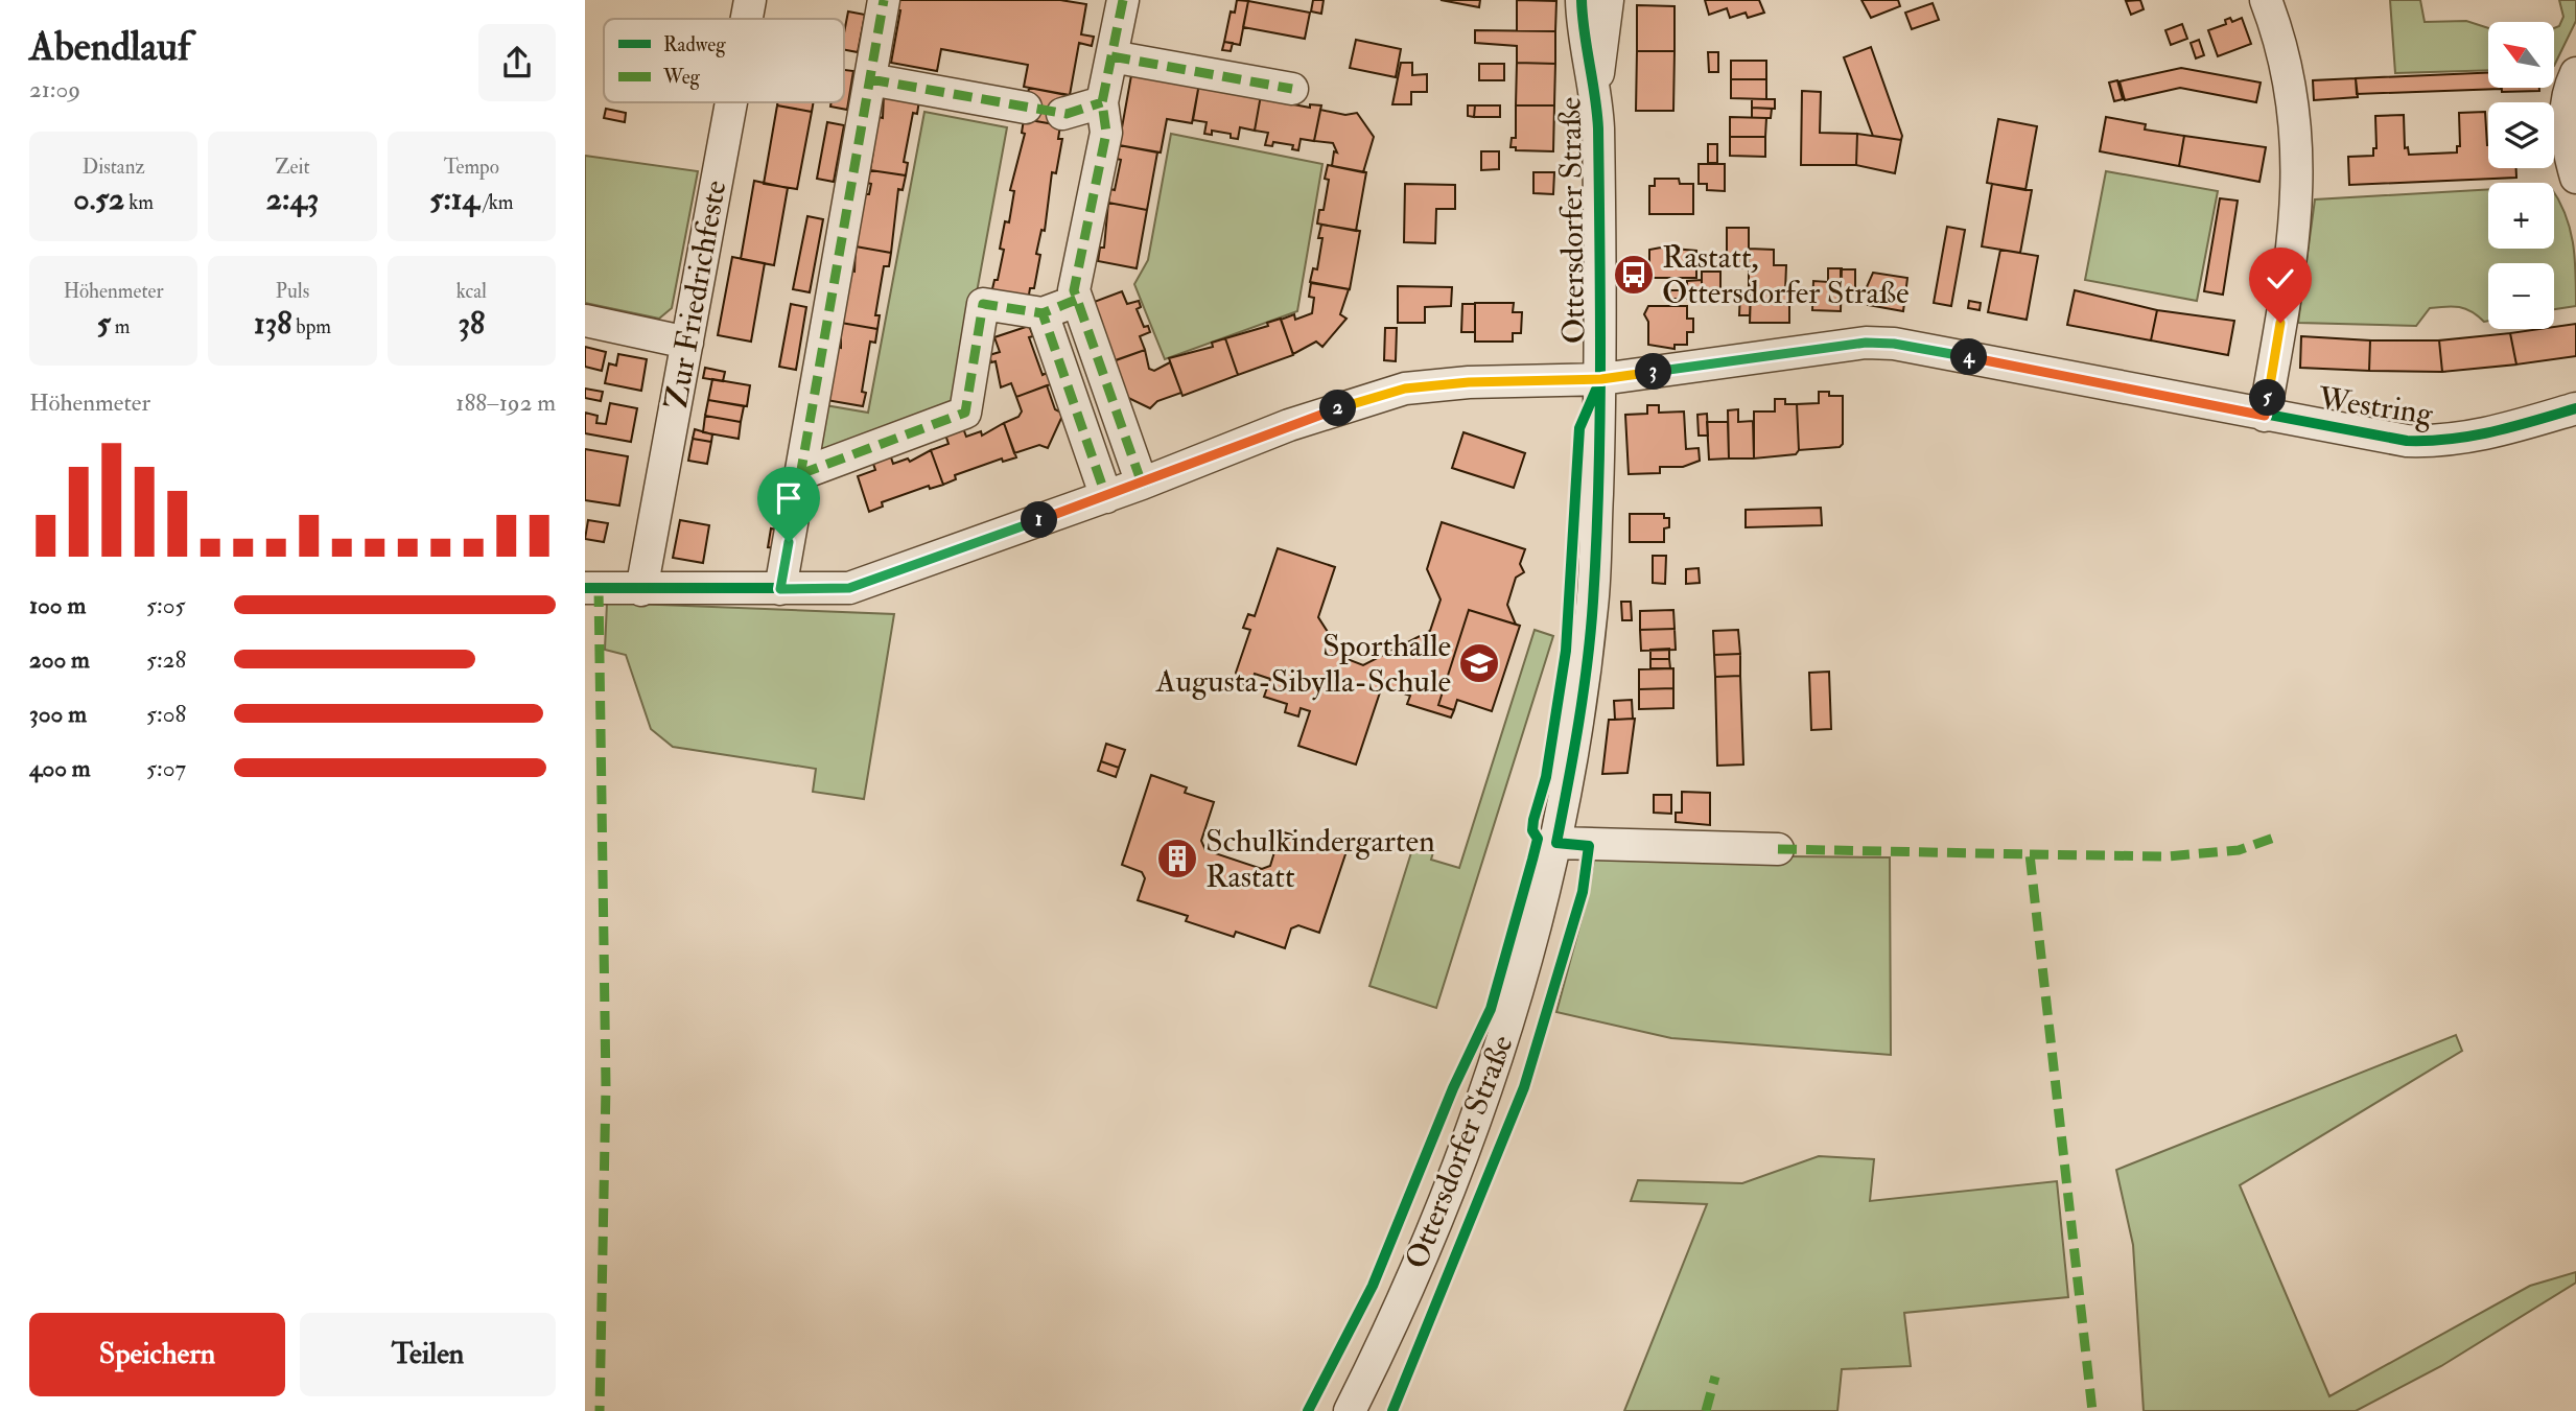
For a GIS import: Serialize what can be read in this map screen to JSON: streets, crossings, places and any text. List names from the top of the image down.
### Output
{
  "streets": {
    "street": ["Ottersdorfer Straße", "Zur Friedrichfeste", "Westring"]
  },
  "crossings": [
    ["Ottersdorfer Straße", "Westring"],
    ["Zur Friedrichfeste", "Westring"]
  ],
  "places": {
    "bus stop": ["Rastatt, Ottersdorfer Straße"],
    "school or university": ["Sporthalle Augusta-Sibylla-Schule"],
    "building": ["Schulkindergarten Rastatt"]
  },
  "legend": ["Radweg", "Weg"],
  "north": "top left",
  "page": {
    "heading": ["Abendlauf", "21:09"],
    "map_buttons": ["+", "−"],
    "stats": [
      ["Distanz", "0.52 km"],
      ["Zeit", "2:43"],
      ["Tempo", "5:14 /km"],
      ["Höhenmeter", "5 m"],
      ["Puls", "138 bpm"],
      ["kcal", "38"]
    ],
    "pins": [
      "4",
      "3",
      "5",
      "2",
      "1"
    ],
    "chart": ["Höhenmeter", "188–192 m"],
    "list": [
      {
        "name": "100 m",
        "note": "5:05"
      },
      {
        "name": "200 m",
        "note": "5:28"
      },
      {
        "name": "300 m",
        "note": "5:08"
      },
      {
        "name": "400 m",
        "note": "5:07"
      }
    ],
    "buttons": ["Speichern", "Teilen"]
  }
}
